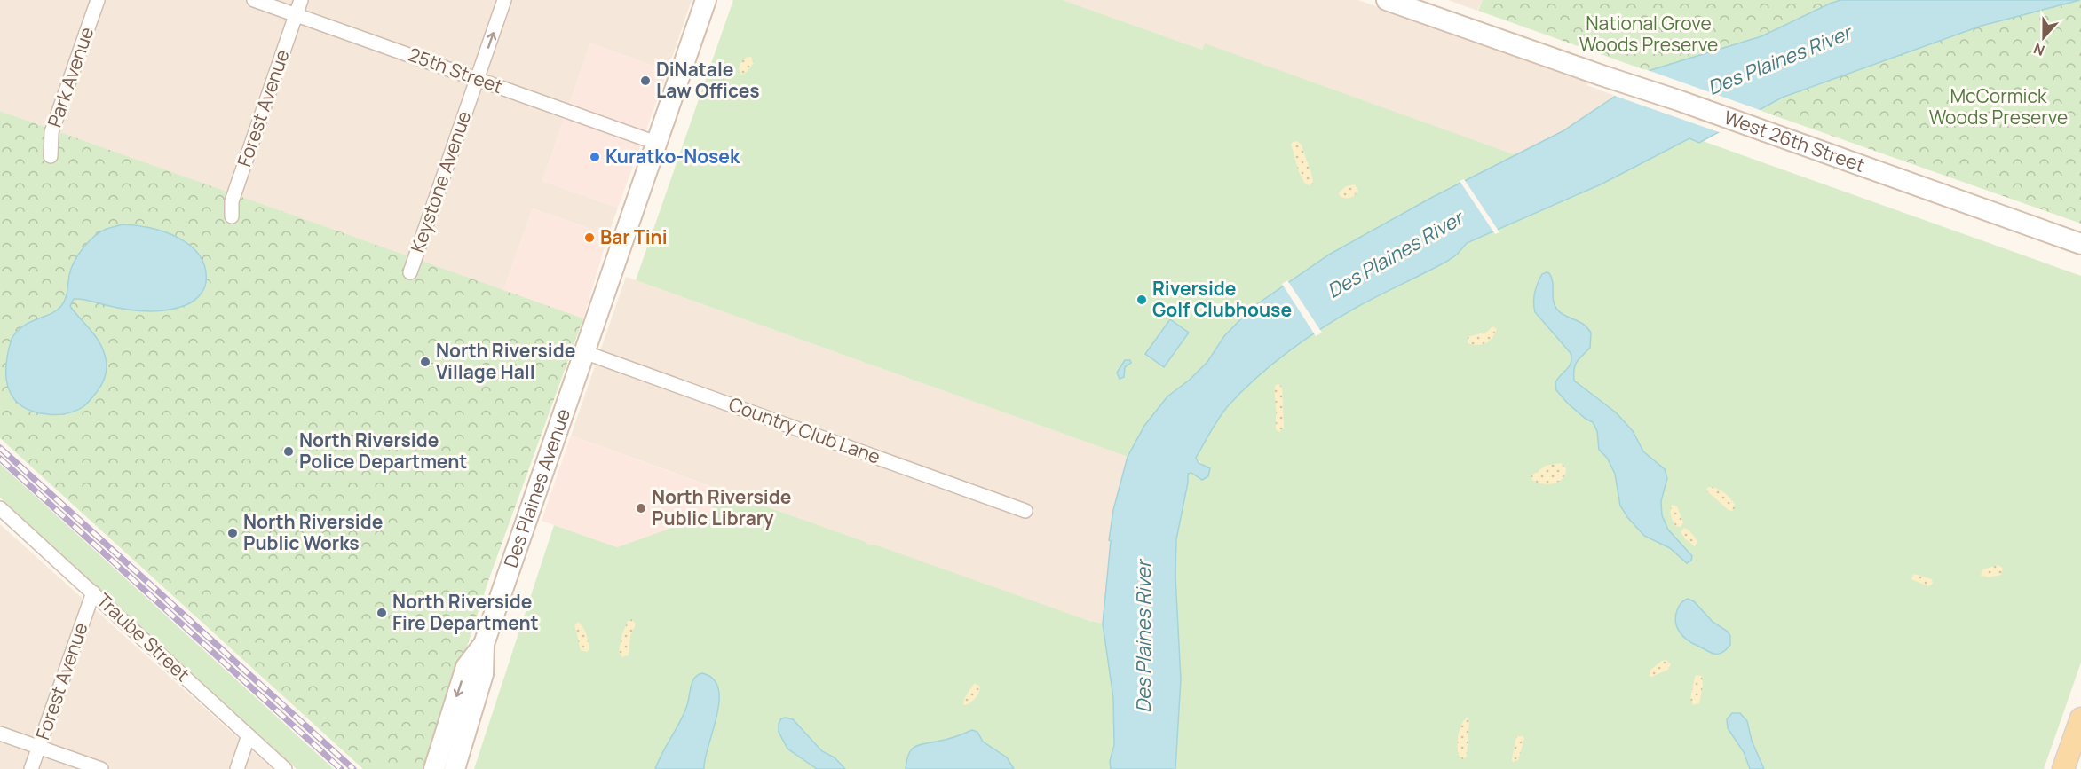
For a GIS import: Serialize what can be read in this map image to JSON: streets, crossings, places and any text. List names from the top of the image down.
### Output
{
  "streets": {
    "main road": ["West 26th Street", "Des Plaines Avenue"],
    "street": [
      "25th Street",
      "Park Avenue",
      "Forest Avenue",
      "Keystone Avenue",
      "Country Club Lane",
      "Traube Street"
    ]
  },
  "crossings": [
    ["25th Street", "Forest Avenue"],
    ["25th Street", "Keystone Avenue"],
    ["25th Street", "Des Plaines Avenue"],
    ["Forest Avenue", "Traube Street"],
    ["Country Club Lane", "Des Plaines Avenue"]
  ],
  "water": ["Des Plaines River"],
  "parks": ["National Grove Woods Preserve", "McCormick Woods Preserve"],
  "places": [
    "DiNatale Law Offices",
    "Kuratko-Nosek",
    "Bar Tini",
    "Riverside Golf Clubhouse",
    "North Riverside Village Hall",
    "North Riverside Police Department",
    "North Riverside Public Library",
    "North Riverside Public Works",
    "North Riverside Fire Department"
  ],
  "north": "bottom"
}
